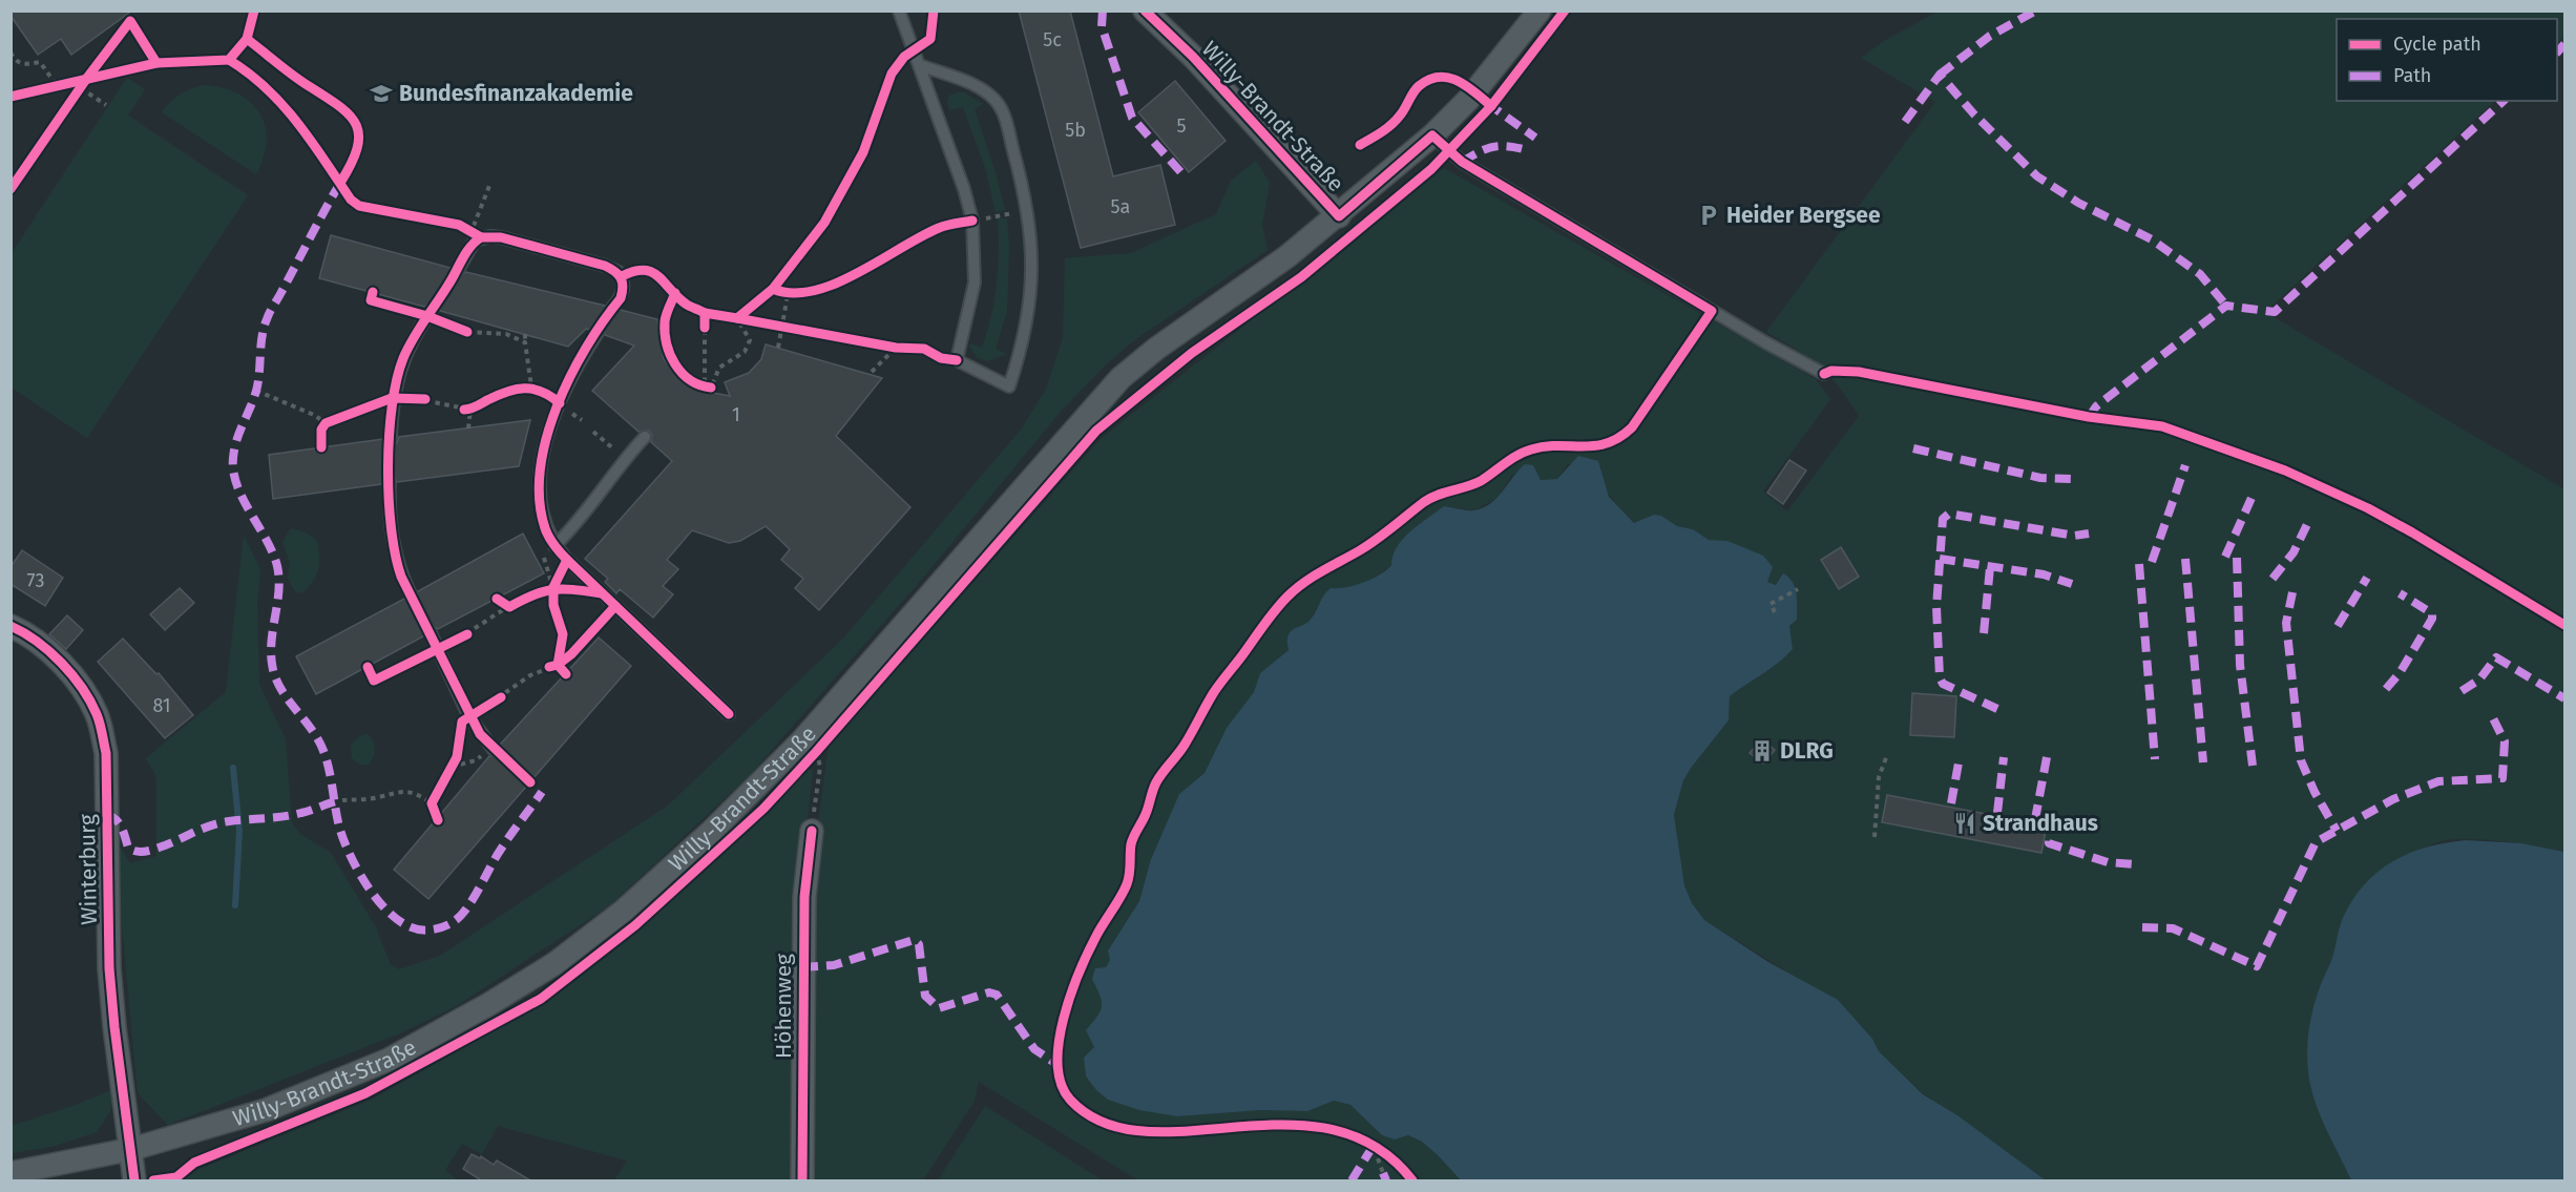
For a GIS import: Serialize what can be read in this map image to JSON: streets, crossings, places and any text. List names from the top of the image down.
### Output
{
  "streets": {
    "street": ["Willy-Brandt-Straße", "Winterburg", "Höhenweg"]
  },
  "crossings": [
    ["Willy-Brandt-Straße", "Winterburg"]
  ],
  "places": {
    "school or university": ["Bundesfinanzakademie"],
    "parking": ["Heider Bergsee"],
    "building": ["DLRG"],
    "restaurant": ["Strandhaus"]
  },
  "house_numbers": [
    "5c",
    "5",
    "5b",
    "5a",
    "1",
    "73",
    "81"
  ],
  "legend": ["Cycle path", "Path"]
}
